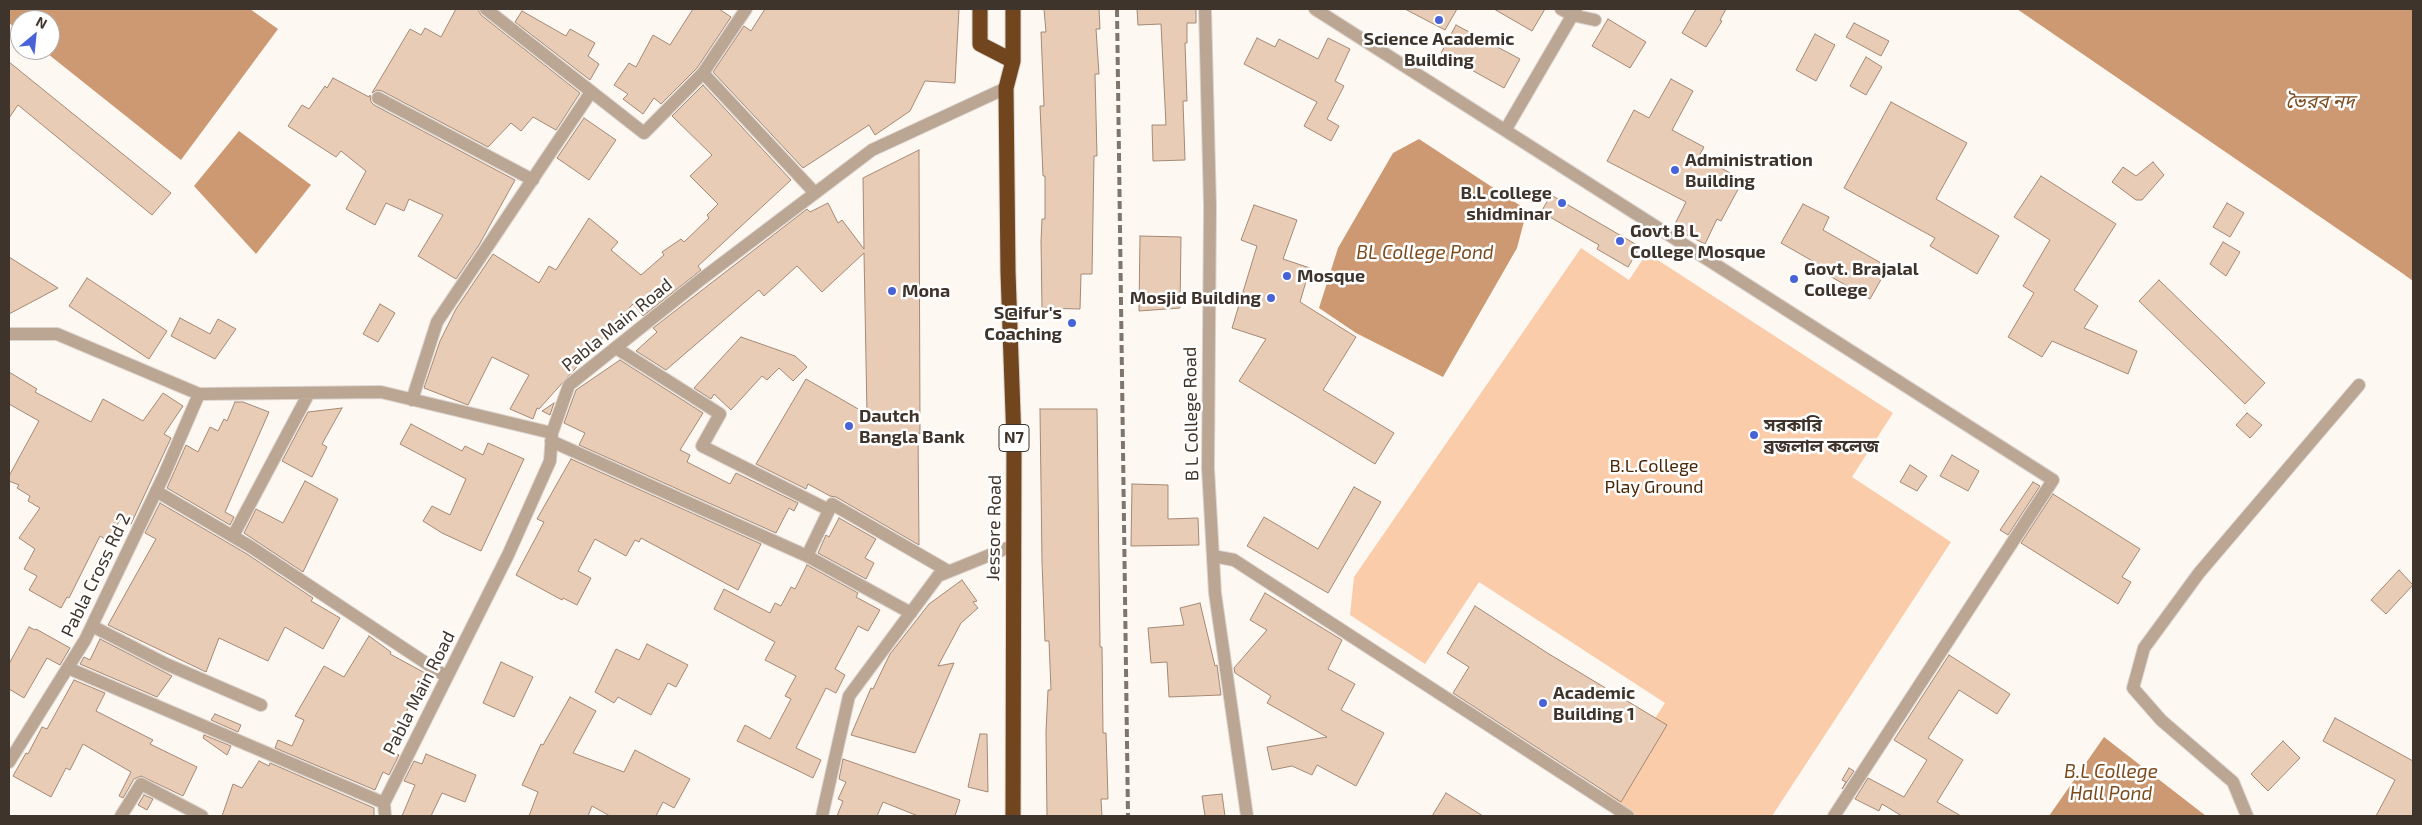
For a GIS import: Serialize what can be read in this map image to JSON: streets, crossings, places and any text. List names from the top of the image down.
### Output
{
  "streets": {
    "highway": ["N7", "Jessore Road"],
    "street": ["Pabla Main Road", "B L College Road", "Pabla Cross Rd 2"]
  },
  "crossings": [
    ["Pabla Main Road", "Jessore Road"]
  ],
  "water": ["ভৈরব নদ", "BL College Pond", "B.L College Hall Pond"],
  "parks": ["B.L.College Play Ground"],
  "places": [
    "Science Academic Building",
    "Administration Building",
    "B.L college shidminar",
    "Govt B L College Mosque",
    "Mosque",
    "Govt. Brajalal College",
    "Mona",
    "Mosjid Building",
    "S@ifur's Coaching",
    "Dautch Bangla Bank",
    "সরকারি ব্রজলাল কলেজ",
    "Academic Building 1"
  ],
  "north": "top right"
}
